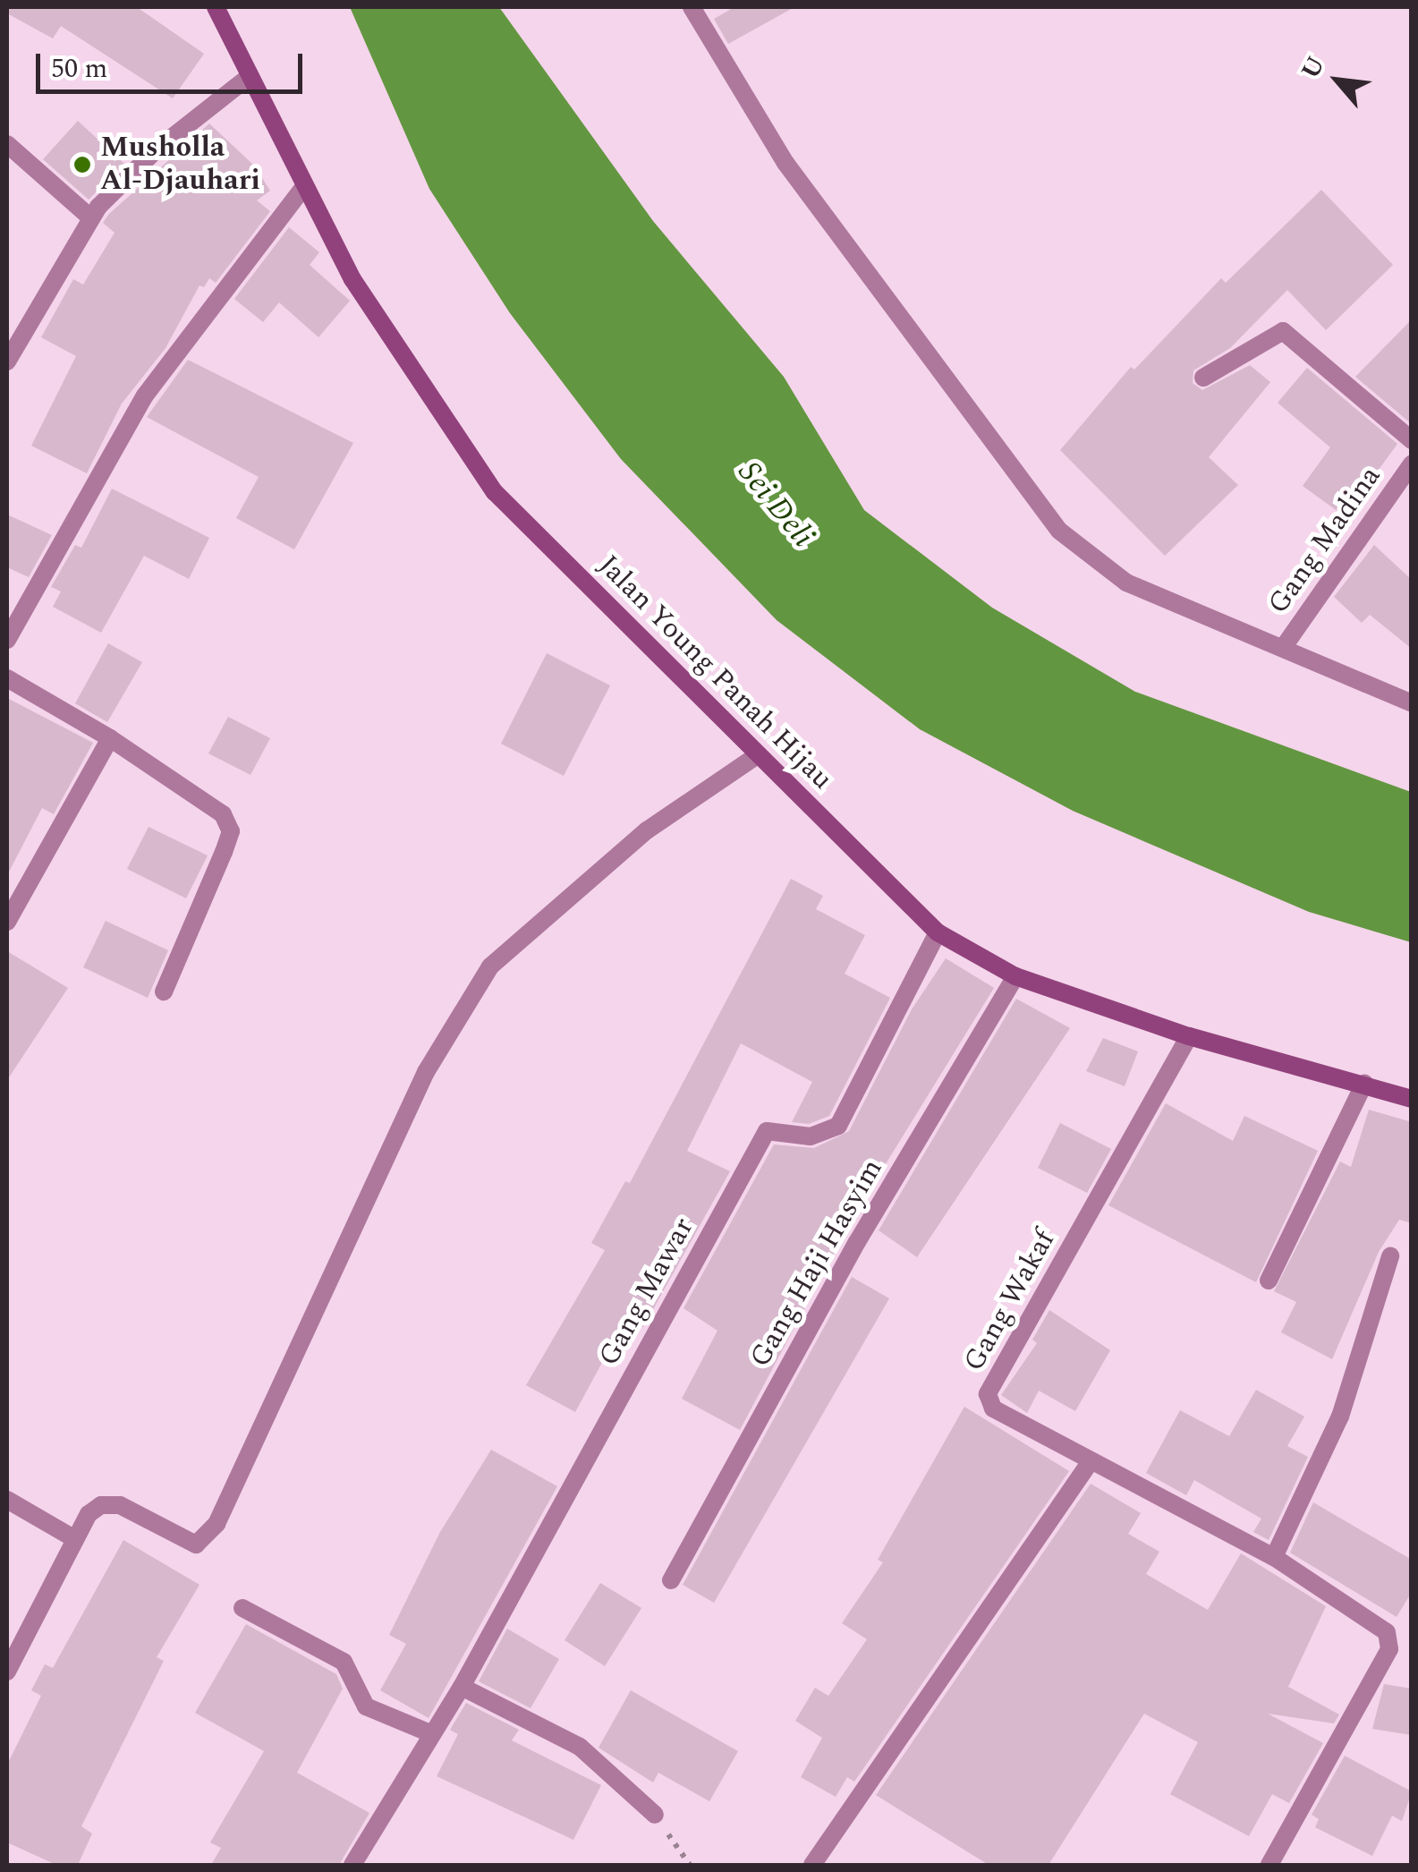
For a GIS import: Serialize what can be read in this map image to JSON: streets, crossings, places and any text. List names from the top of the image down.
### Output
{
  "streets": {
    "street": [
      "Gang Madina",
      "Jalan Young Panah Hijau",
      "Gang Haji Hasyim",
      "Gang Mawar",
      "Gang Wakaf"
    ]
  },
  "crossings": [
    ["Jalan Young Panah Hijau", "Gang Haji Hasyim"],
    ["Jalan Young Panah Hijau", "Gang Mawar"],
    ["Jalan Young Panah Hijau", "Gang Wakaf"]
  ],
  "water": ["Sei Deli"],
  "places": ["Musholla Al-Djauhari"],
  "scale_bar": "50 m",
  "north": "top left"
}
